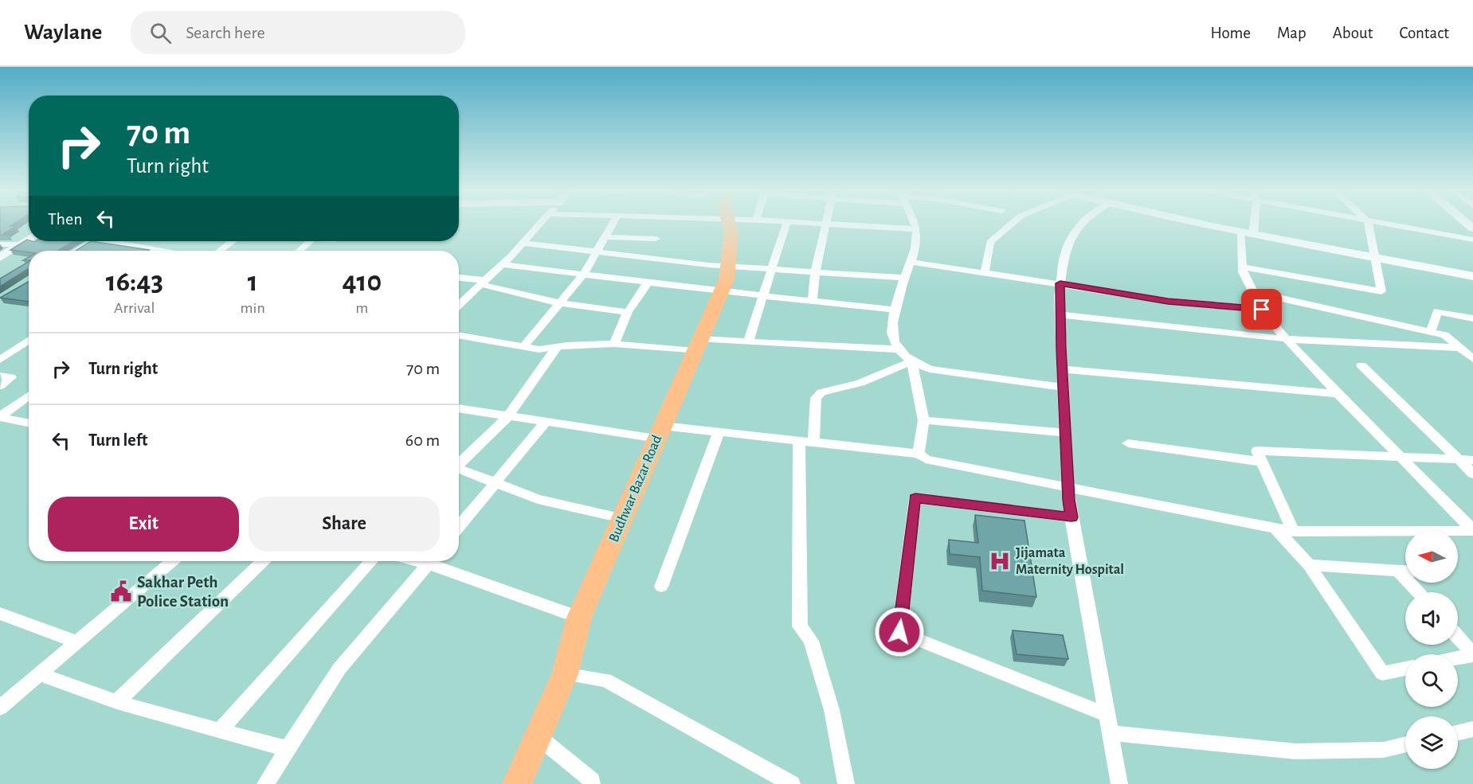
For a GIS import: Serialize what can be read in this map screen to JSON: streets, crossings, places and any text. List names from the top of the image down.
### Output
{
  "streets": {
    "highway": ["Budhwar Bazar Road"]
  },
  "places": {
    "hospital": ["Jijamata Maternity Hospital"],
    "public building": ["Sakhar Peth Police Station"]
  },
  "north": "left",
  "page": {
    "header": "Waylane",
    "search": "Search here",
    "nav": [
      "Home",
      "Map",
      "About",
      "Contact"
    ],
    "turn": ["70 m", "Turn right"],
    "then": "Then",
    "eta": [
      "16:43",
      "Arrival",
      "1",
      "min",
      "410",
      "m"
    ],
    "list": [
      {
        "name": "Turn right",
        "value": "70 m"
      },
      {
        "name": "Turn left",
        "value": "60 m"
      }
    ],
    "buttons": ["Exit", "Share"]
  }
}
